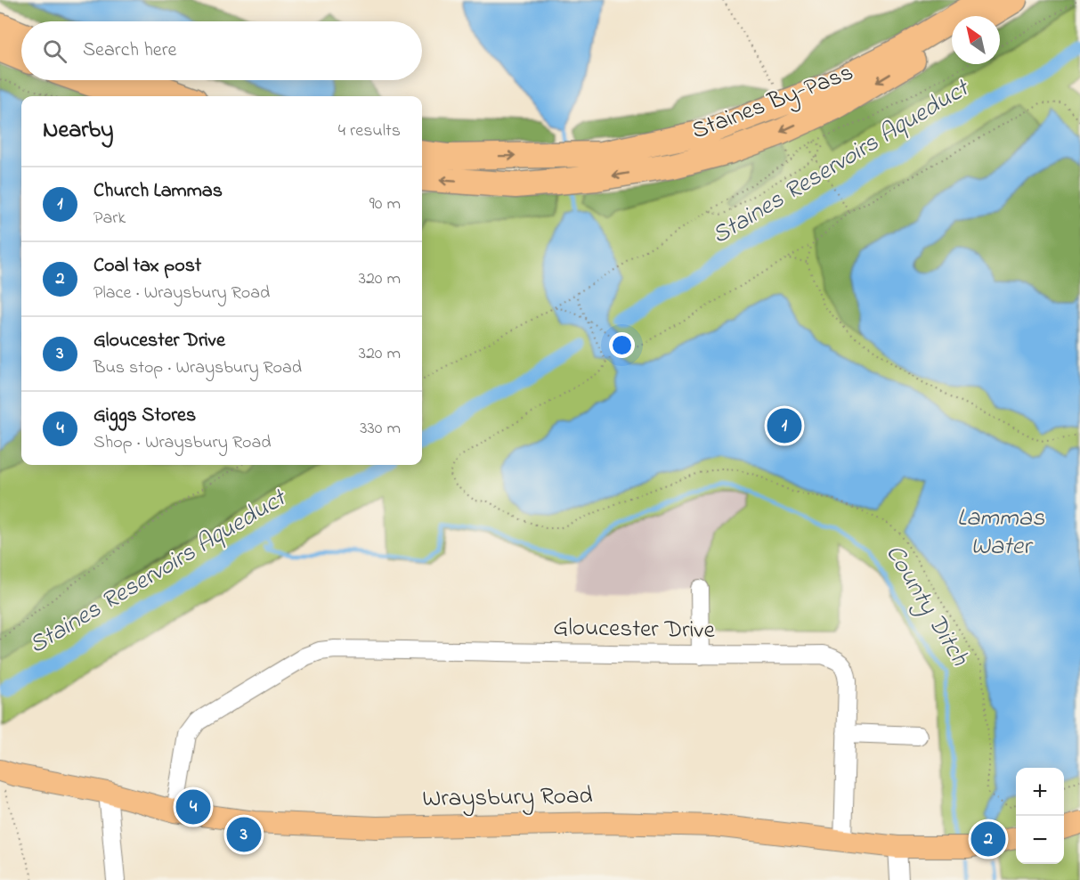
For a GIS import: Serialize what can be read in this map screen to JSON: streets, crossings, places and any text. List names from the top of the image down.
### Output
{
  "streets": {
    "highway": ["Staines By-Pass"],
    "main road": ["Wraysbury Road"],
    "street": ["Gloucester Drive"]
  },
  "crossings": [
    ["Gloucester Drive", "Wraysbury Road"]
  ],
  "water": ["Staines Reservoirs Aqueduct", "Lammas Water", "County Ditch"],
  "north": "top left",
  "page": {
    "search": "Search here",
    "heading": ["Nearby", "4 results"],
    "list": [
      {
        "mark": "1",
        "name": "Church Lammas",
        "note": "Park",
        "value": "90 m"
      },
      {
        "mark": "2",
        "name": "Coal tax post",
        "note": "Place · Wraysbury Road",
        "value": "320 m"
      },
      {
        "mark": "3",
        "name": "Gloucester Drive",
        "note": "Bus stop · Wraysbury Road",
        "value": "320 m"
      },
      {
        "mark": "4",
        "name": "Giggs Stores",
        "note": "Shop · Wraysbury Road",
        "value": "330 m"
      }
    ],
    "pins": [
      "1",
      "4",
      "3",
      "2"
    ],
    "map_buttons": ["+", "−"]
  }
}
